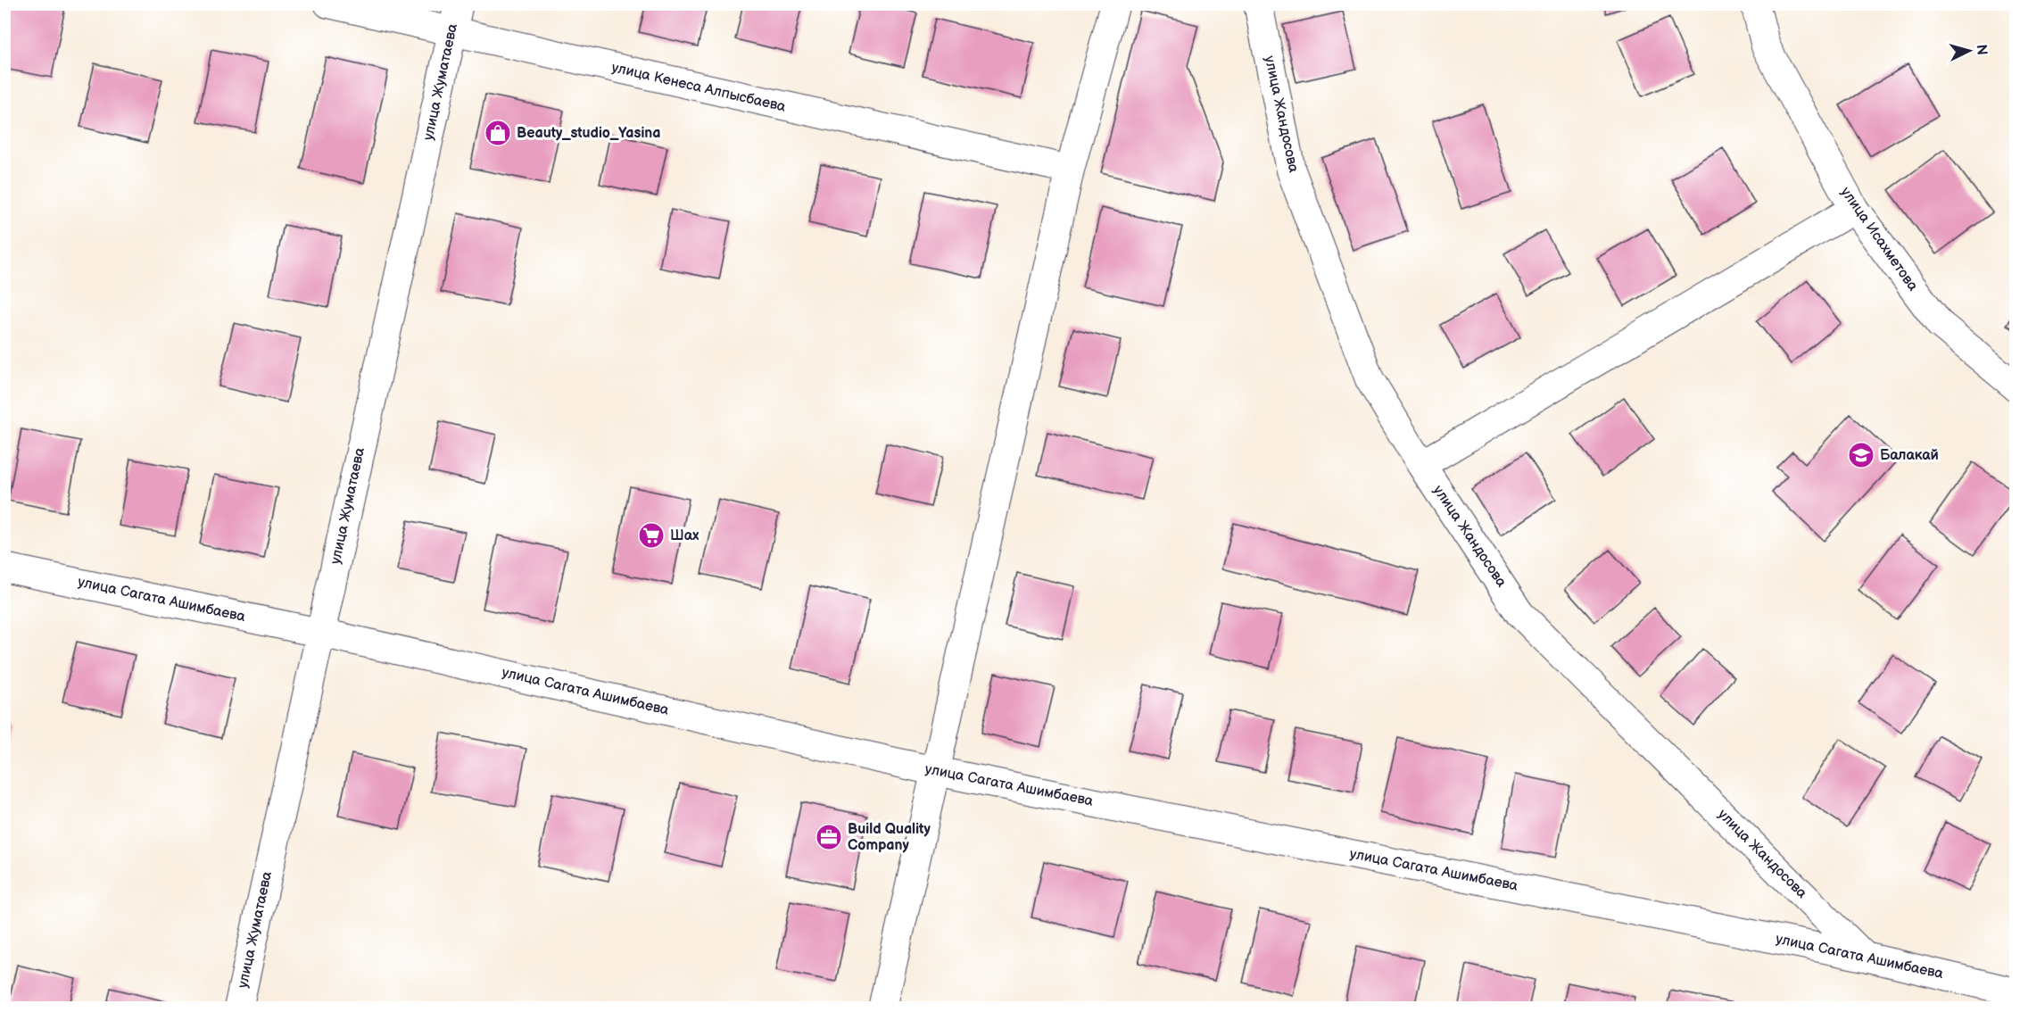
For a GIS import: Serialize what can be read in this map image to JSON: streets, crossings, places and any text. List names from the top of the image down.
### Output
{
  "streets": {
    "street": [
      "улица Жуматаева",
      "улица Кенеса Алпысбаева",
      "улица Жандосова",
      "улица Исахметова",
      "улица Сагата Ашимбаева"
    ]
  },
  "crossings": [
    ["улица Жуматаева", "улица Кенеса Алпысбаева"],
    ["улица Жуматаева", "улица Сагата Ашимбаева"],
    ["улица Жандосова", "улица Сагата Ашимбаева"]
  ],
  "places": {
    "shop": ["Beauty_studio_Yasina"],
    "school or university": ["Балакай"],
    "supermarket": ["Шах"],
    "office": ["Build Quality Company"]
  },
  "north": "right"
}
